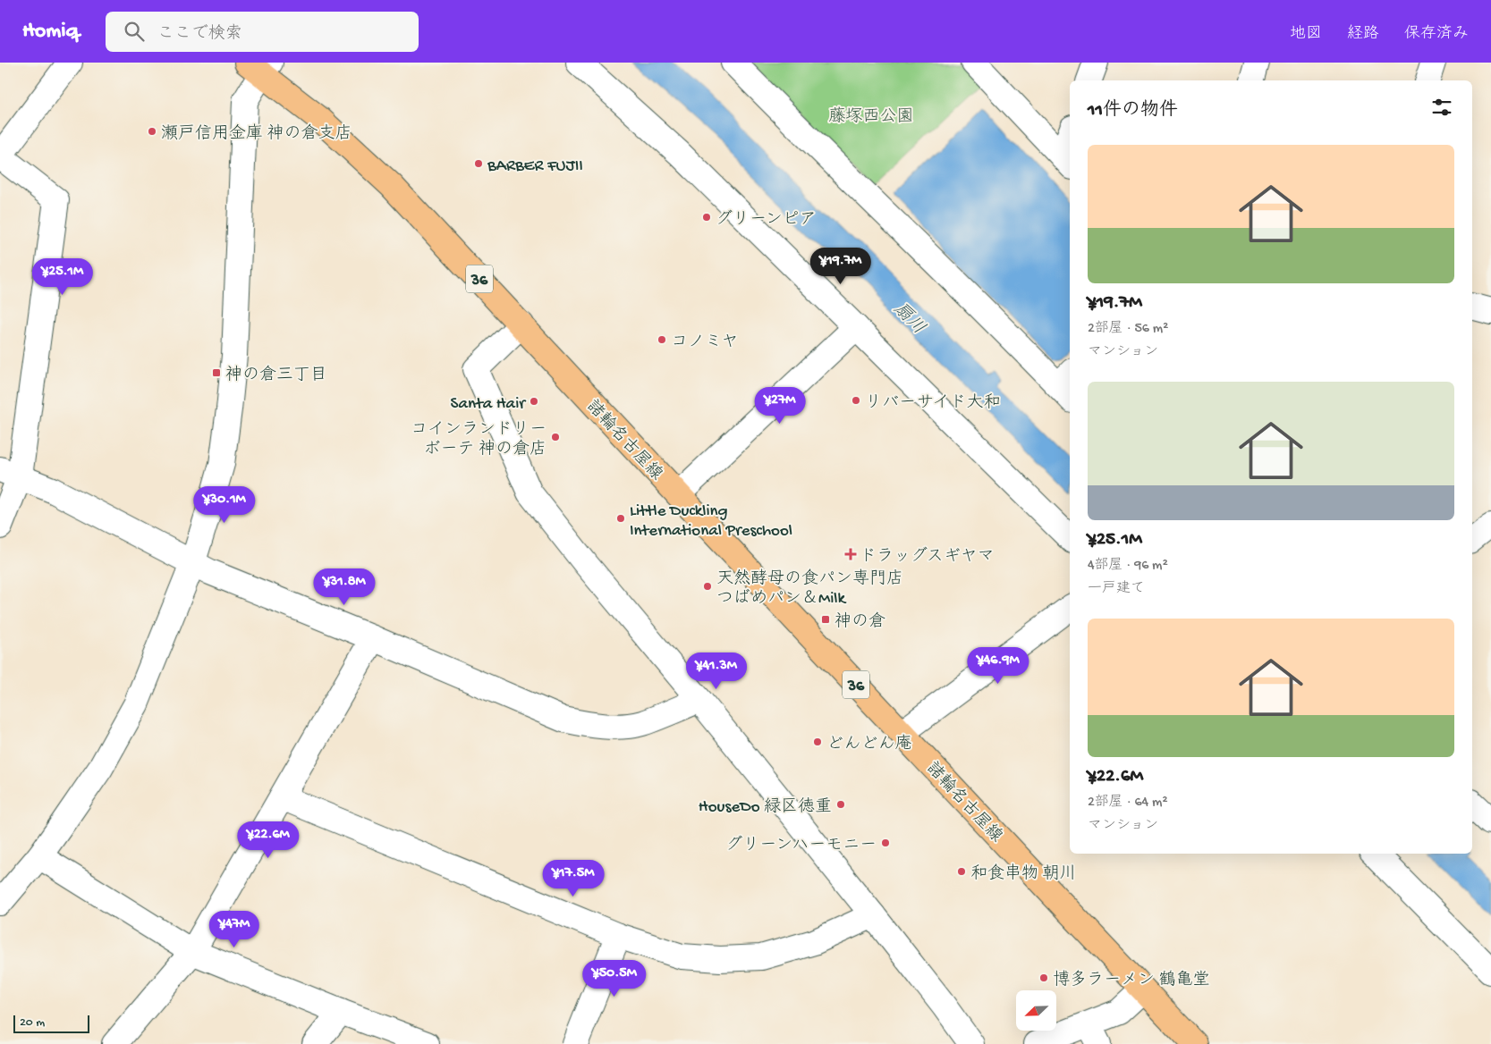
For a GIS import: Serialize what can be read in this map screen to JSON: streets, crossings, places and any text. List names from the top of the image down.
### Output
{
  "streets": {
    "main road": ["36", "諸輪名古屋線"]
  },
  "water": ["扇川"],
  "parks": ["藤塚西公園"],
  "places": {
    "other": [
      "瀬戸信用金庫 神の倉支店",
      "BARBER FUJII",
      "グリーンピア",
      "コノミヤ",
      "リバーサイド大和",
      "Santa Hair",
      "コインランドリー ボーテ 神の倉店",
      "Little Duckling International Preschool",
      "天然酵母の食パン専門店 つばめパン＆Milk",
      "どんどん庵",
      "HouseDo 緑区徳重",
      "グリーンハーモニー",
      "和食串物 朝川",
      "博多ラーメン 鶴亀堂"
    ],
    "transit": ["神の倉三丁目", "神の倉"],
    "health": ["ドラッグスギヤマ"]
  },
  "scale_bar": "20 m",
  "north": "bottom left",
  "page": {
    "header": "Homiq",
    "search": "ここで検索",
    "nav": ["地図", "経路", "保存済み"],
    "heading": "11件の物件",
    "list": [
      {
        "name": "¥19.7M",
        "note": "2部屋 · 56 m² · マンション"
      },
      {
        "name": "¥25.1M",
        "note": "4部屋 · 96 m² · 一戸建て"
      },
      {
        "name": "¥22.6M",
        "note": "2部屋 · 64 m² · マンション"
      }
    ],
    "price": [
      "¥19.7M",
      "¥25.1M",
      "¥27M",
      "¥30.1M",
      "¥31.8M",
      "¥46.9M",
      "¥41.3M",
      "¥22.6M",
      "¥17.5M",
      "¥47M",
      "¥50.5M"
    ],
    "scale": "20 m"
  }
}
